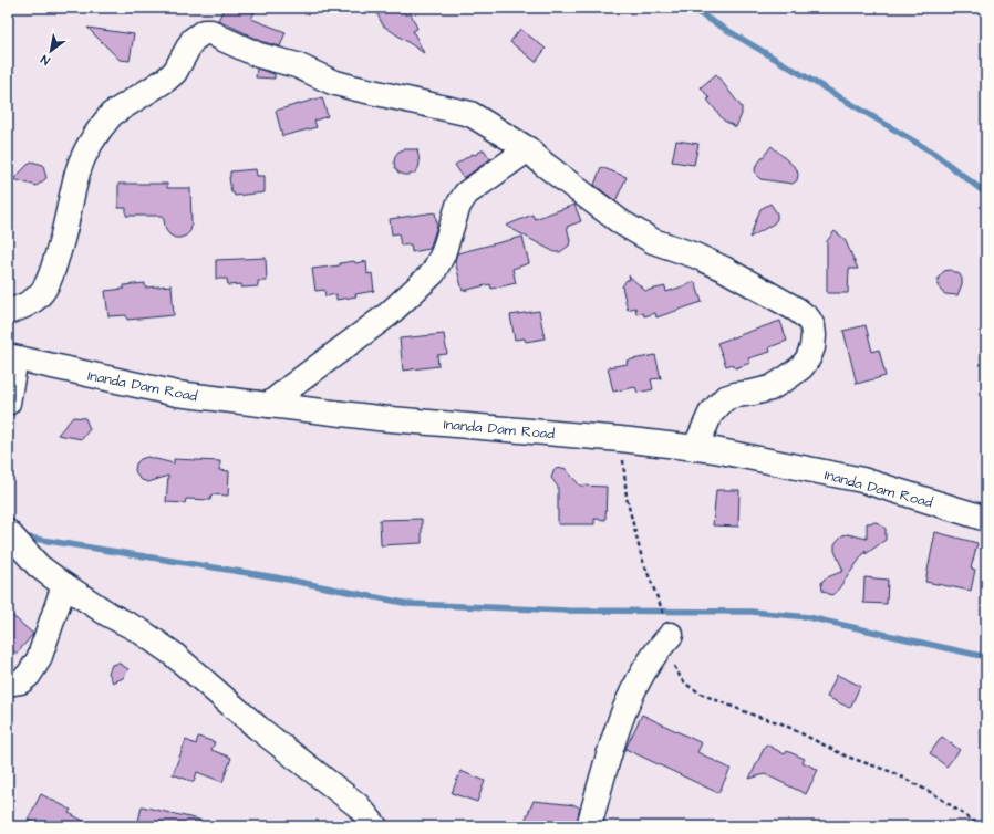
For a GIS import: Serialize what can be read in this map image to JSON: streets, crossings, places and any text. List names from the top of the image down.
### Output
{
  "streets": {
    "street": ["Inanda Dam Road"]
  },
  "north": "bottom left"
}
